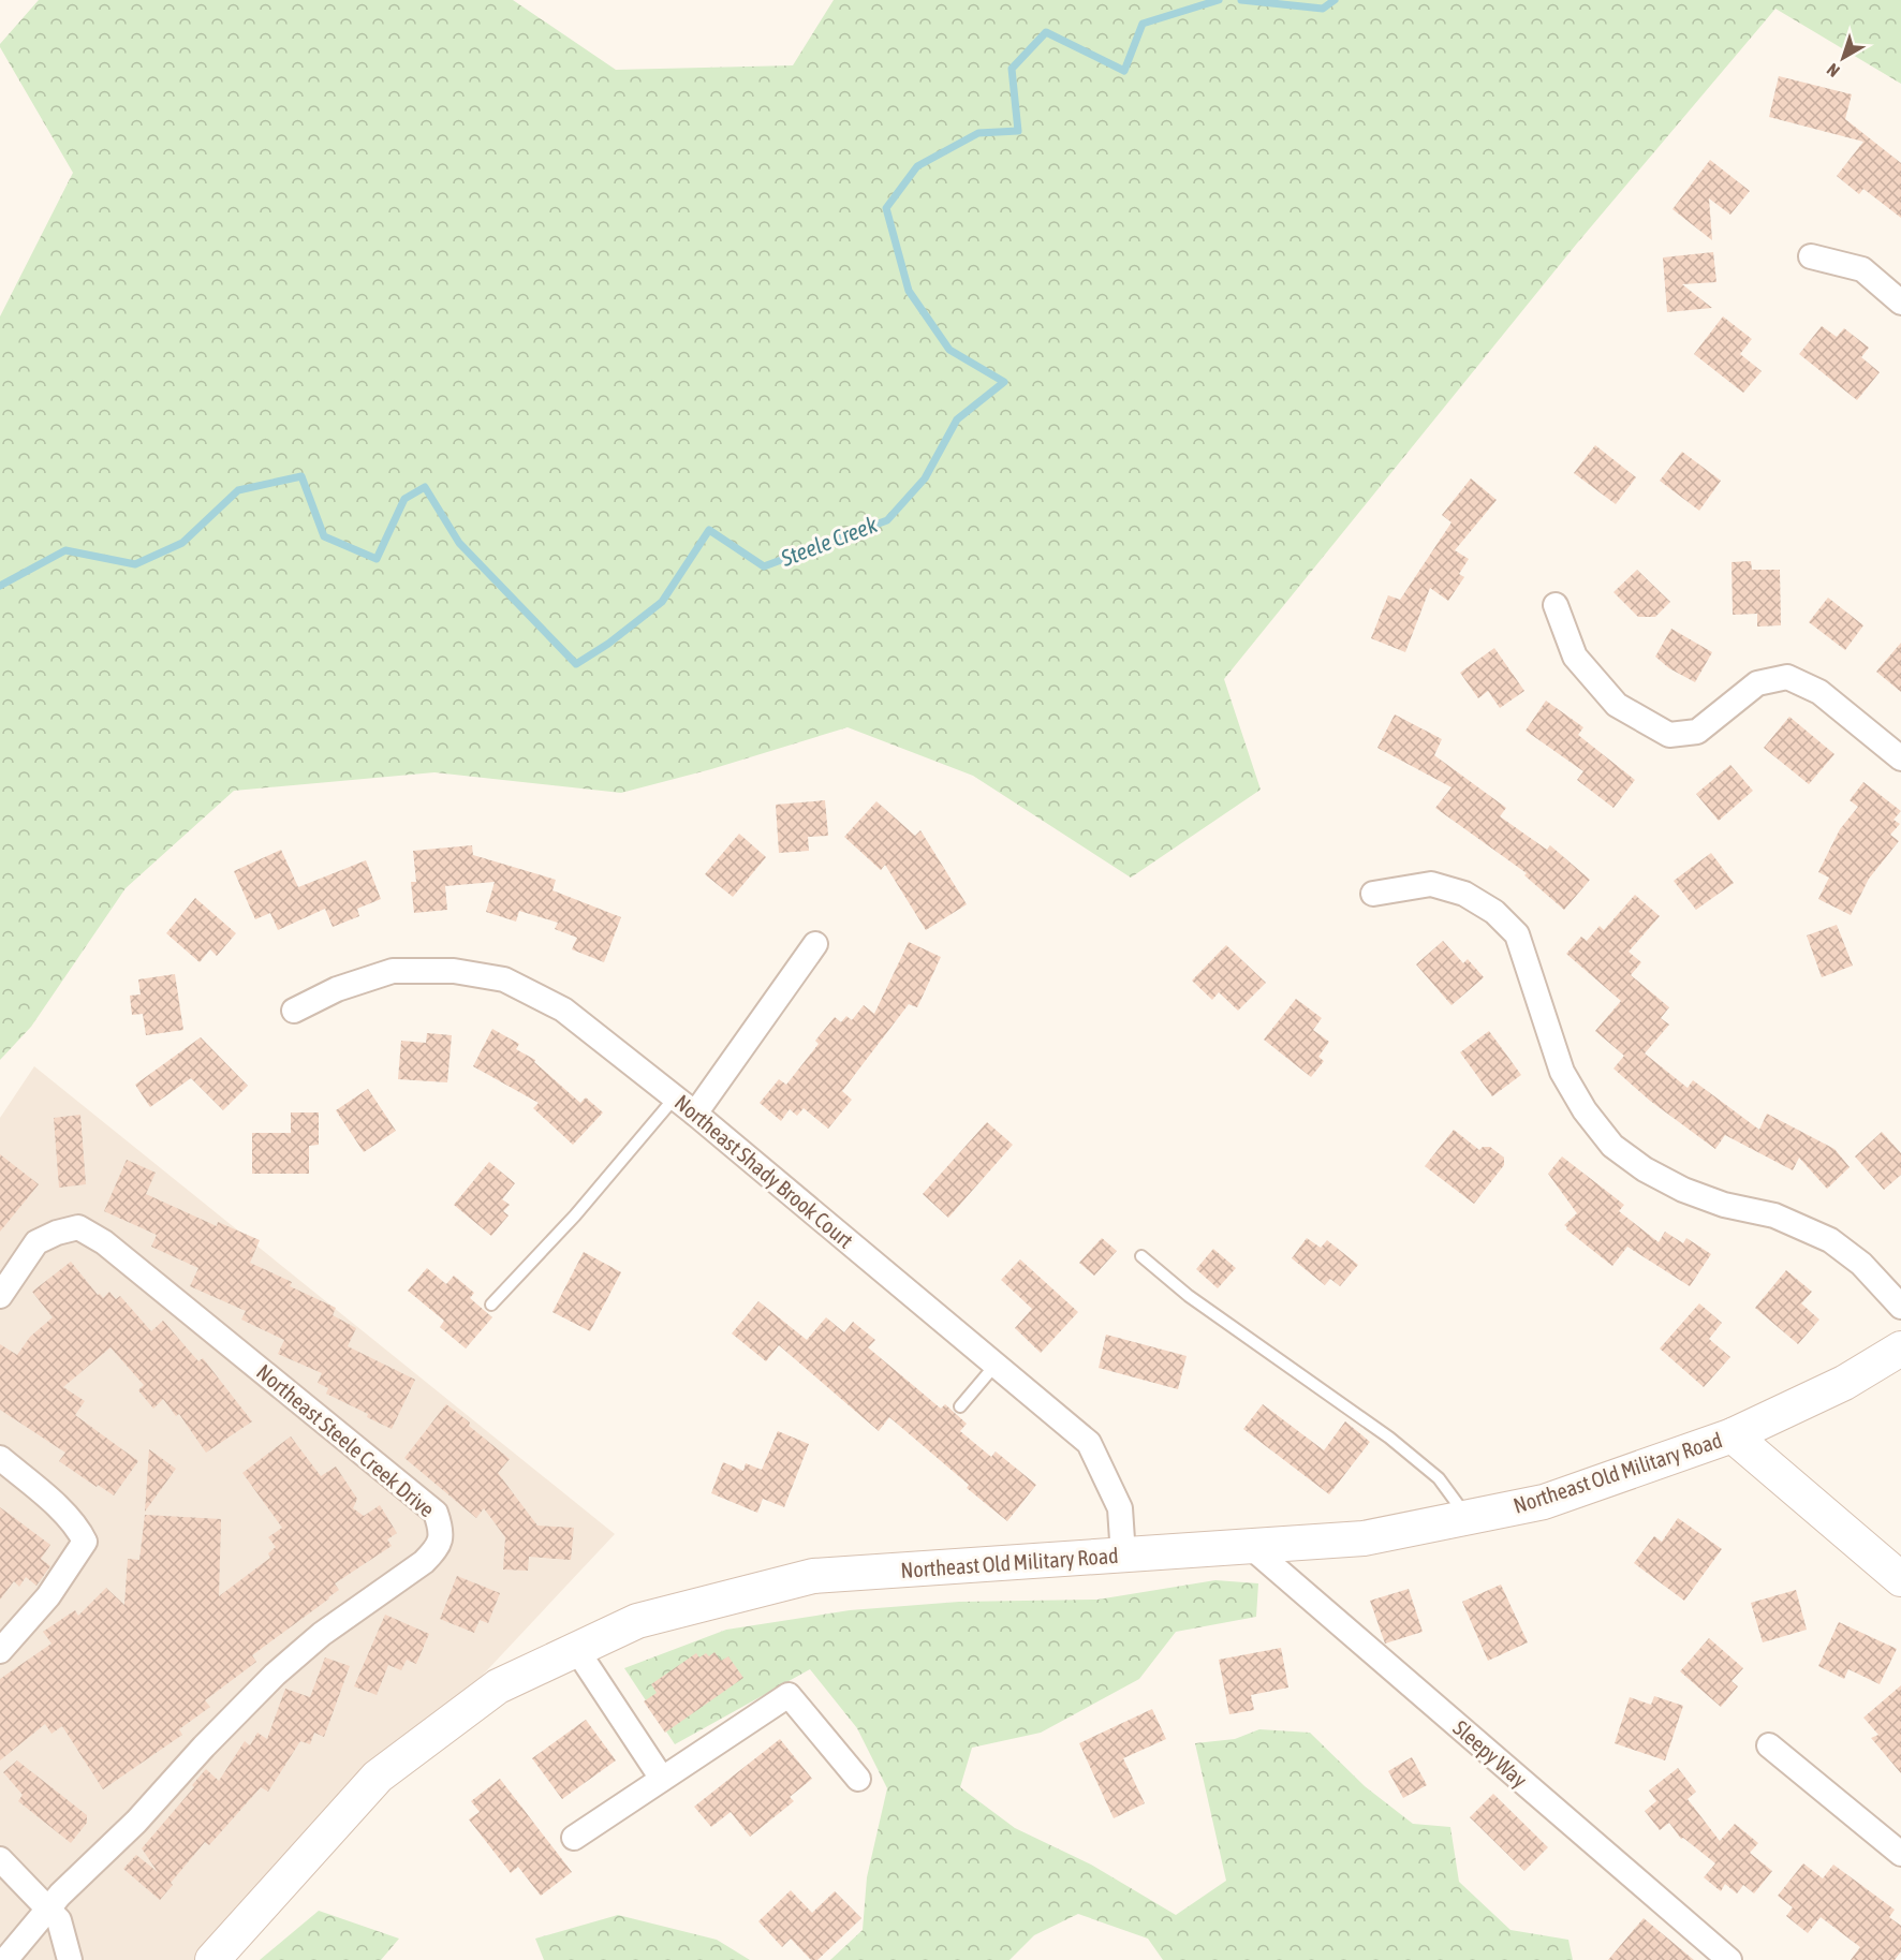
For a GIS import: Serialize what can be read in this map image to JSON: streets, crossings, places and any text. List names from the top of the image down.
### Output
{
  "streets": {
    "street": [
      "Northeast Shady Brook Court",
      "Northeast Steele Creek Drive",
      "Northeast Old Military Road",
      "Sleepy Way"
    ]
  },
  "crossings": [
    ["Northeast Shady Brook Court", "Northeast Old Military Road"],
    ["Northeast Old Military Road", "Sleepy Way"]
  ],
  "water": ["Steele Creek"],
  "north": "bottom left"
}
